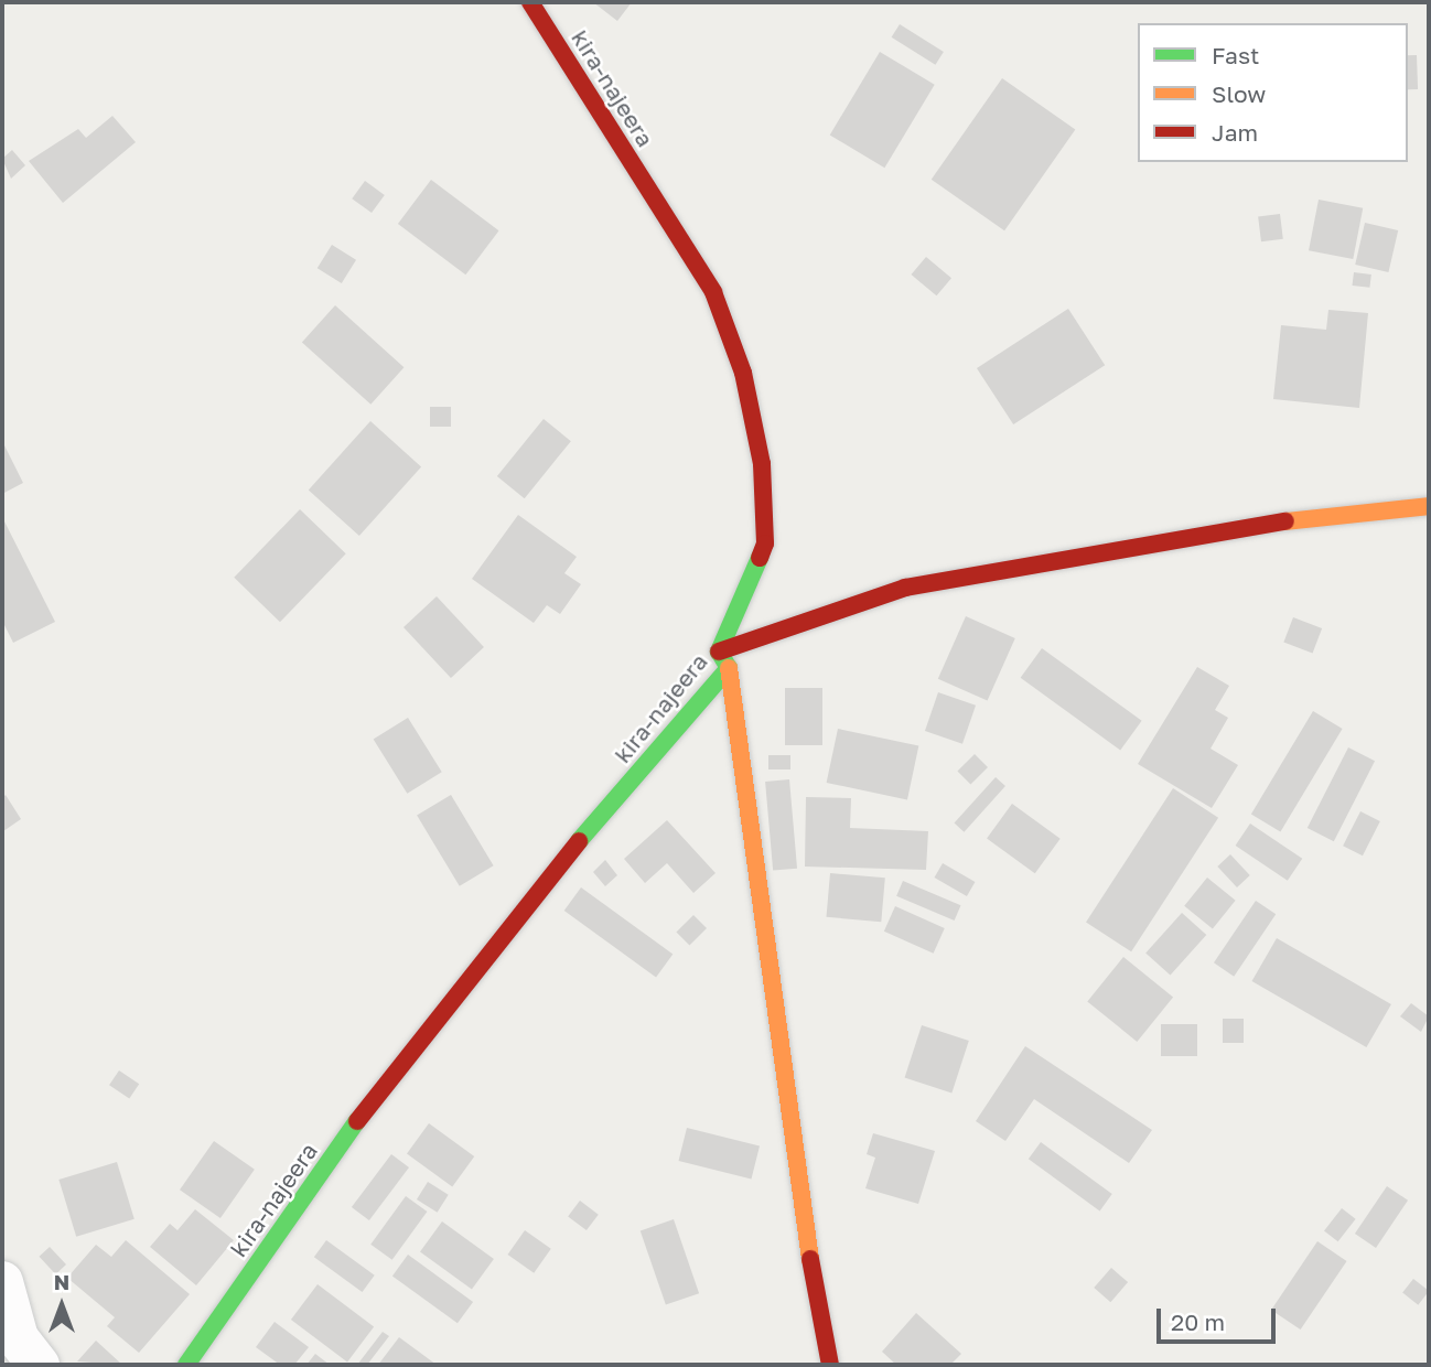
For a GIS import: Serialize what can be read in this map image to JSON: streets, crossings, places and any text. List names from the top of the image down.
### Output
{
  "streets": {
    "street": ["kira-najeera"]
  },
  "legend": ["Fast", "Slow", "Jam"],
  "scale_bar": "20 m",
  "north": "top"
}
